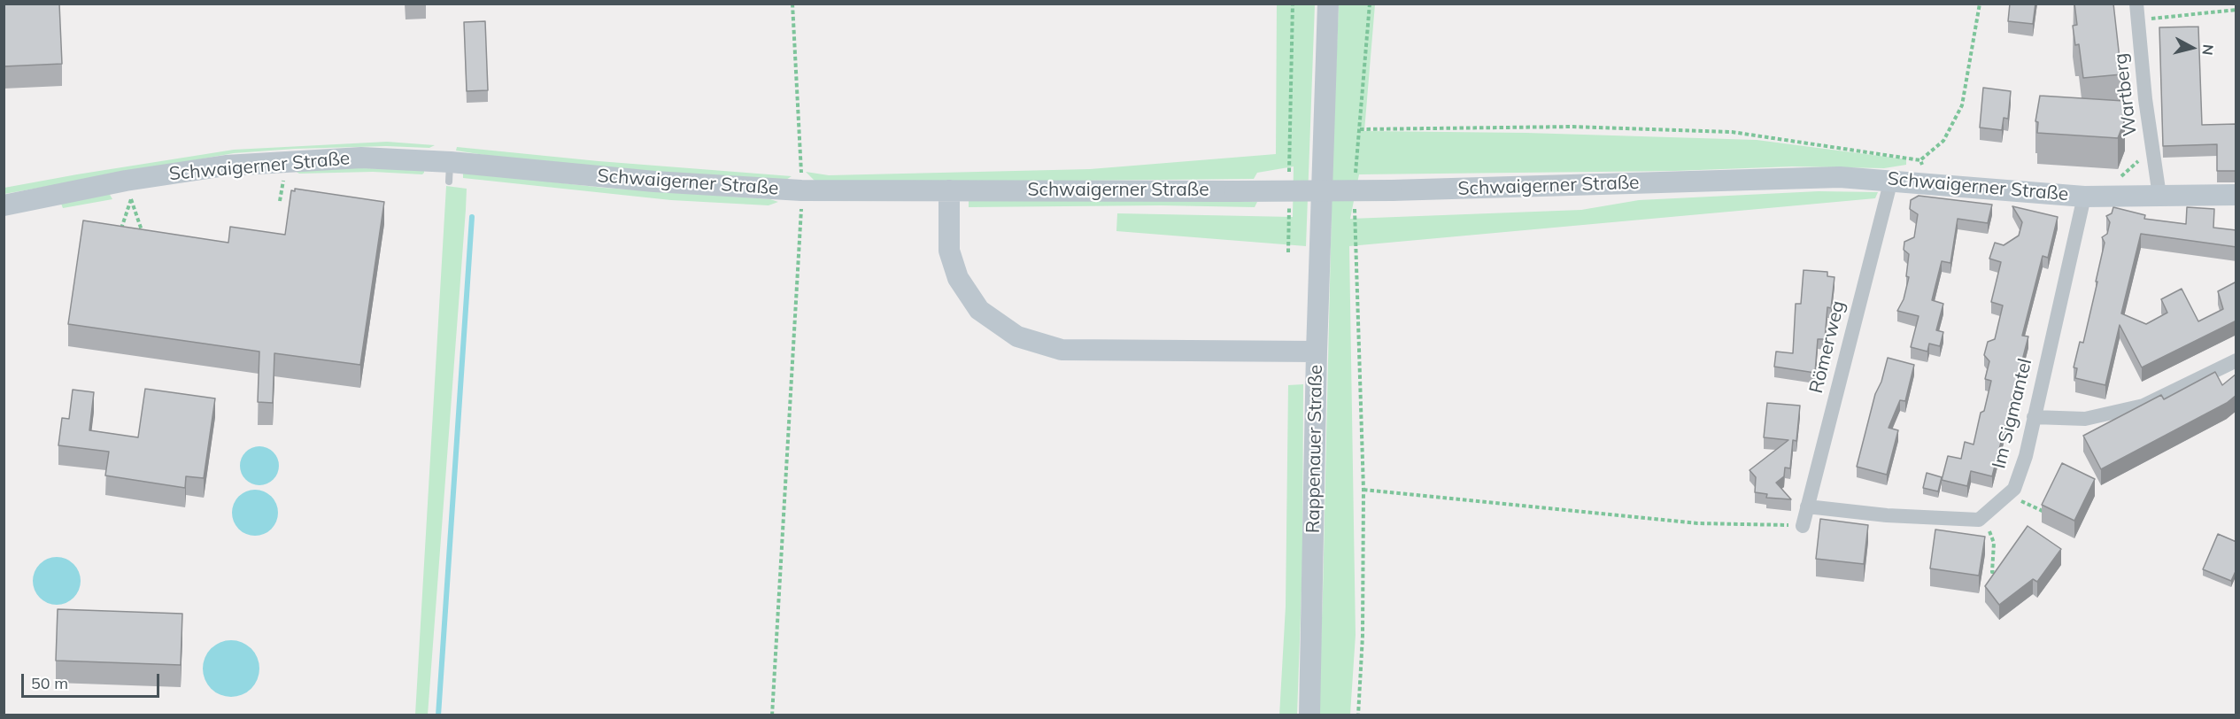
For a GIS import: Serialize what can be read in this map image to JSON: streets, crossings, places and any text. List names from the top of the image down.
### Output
{
  "streets": {
    "street": [
      "Wartberg",
      "Schwaigerner Straße",
      "Römerweg",
      "Im Sigmantel",
      "Rappenauer Straße"
    ]
  },
  "crossings": [
    ["Wartberg", "Schwaigerner Straße"],
    ["Schwaigerner Straße", "Römerweg"],
    ["Schwaigerner Straße", "Im Sigmantel"]
  ],
  "scale_bar": "50 m",
  "north": "right"
}
